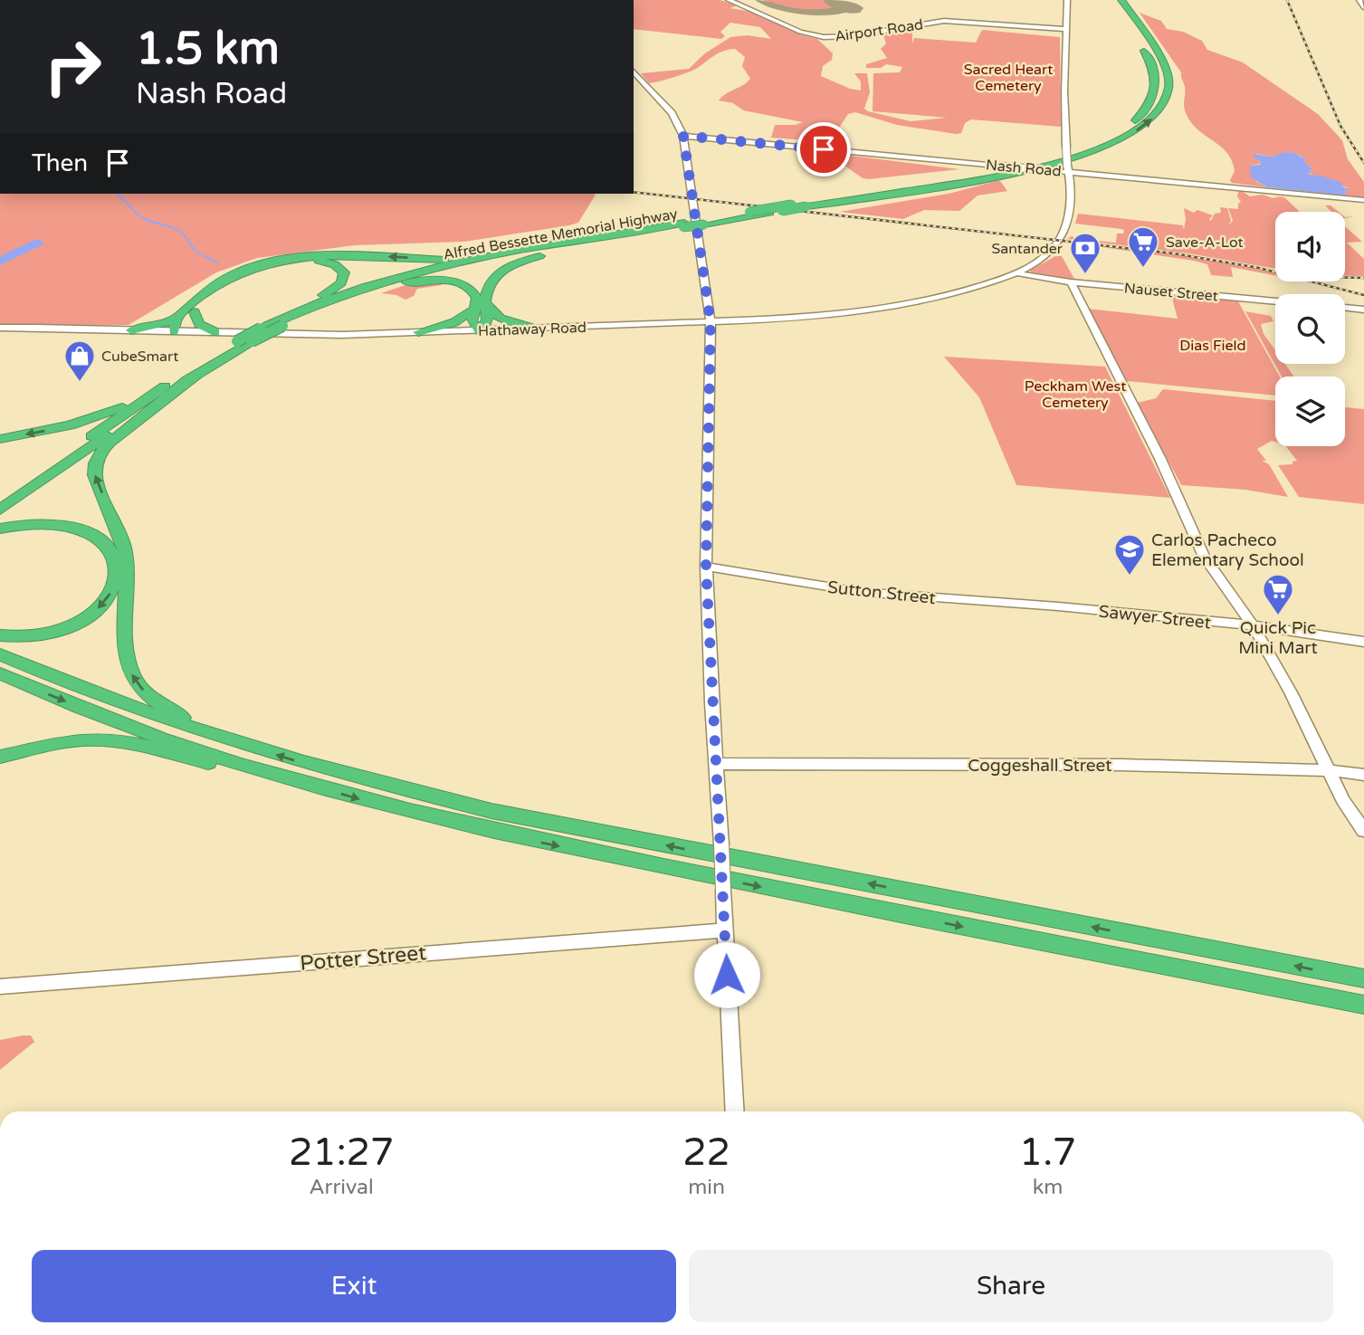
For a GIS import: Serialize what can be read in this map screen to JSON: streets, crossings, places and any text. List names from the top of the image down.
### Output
{
  "streets": {
    "highway": ["Alfred Bessette Memorial Highway"],
    "main road": [
      "Airport Road",
      "Nash Road",
      "Nauset Street",
      "Hathaway Road",
      "Sutton Street",
      "Sawyer Street",
      "Coggeshall Street",
      "Potter Street"
    ]
  },
  "crossings": [
    ["Nash Road", "Hathaway Road"],
    ["Nauset Street", "Hathaway Road"],
    ["Sutton Street", "Sawyer Street"]
  ],
  "parks": ["Sacred Heart Cemetery", "Dias Field", "Peckham West Cemetery"],
  "places": {
    "supermarket": ["Save-A-Lot", "Quick Pic Mini Mart"],
    "bank": ["Santander"],
    "shop": ["CubeSmart"],
    "school or university": ["Carlos Pacheco Elementary School"]
  },
  "page": {
    "turn": ["1.5 km", "Nash Road"],
    "then": "Then",
    "eta": [
      "21:27",
      "Arrival",
      "22",
      "min",
      "1.7",
      "km"
    ],
    "buttons": ["Exit", "Share"]
  }
}
